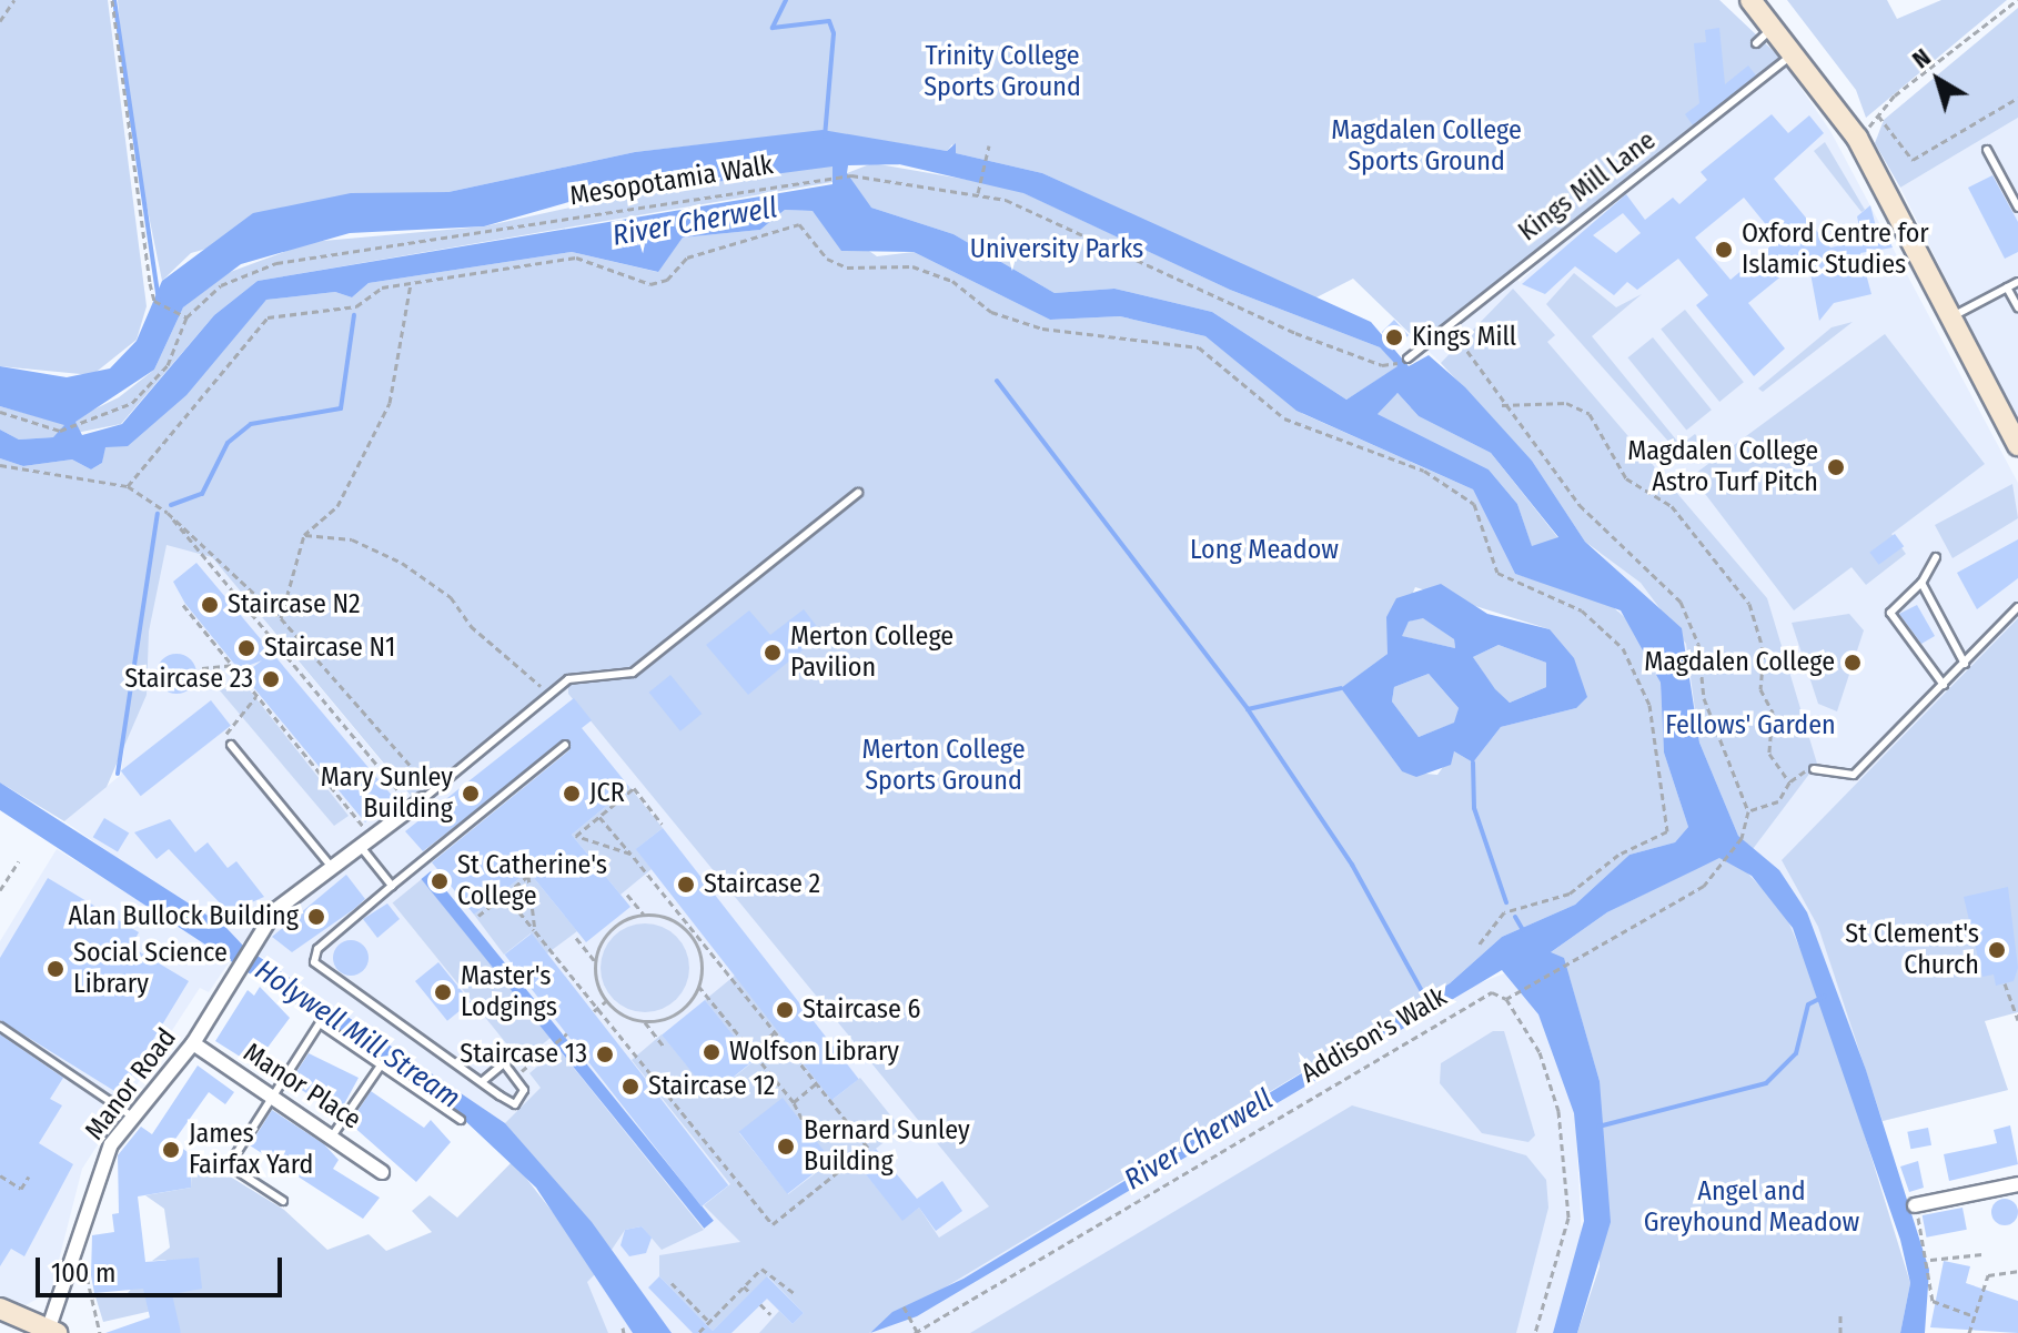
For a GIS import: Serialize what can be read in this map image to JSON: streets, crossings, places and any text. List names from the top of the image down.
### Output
{
  "streets": {
    "street": ["Manor Road", "Manor Place"],
    "lane": ["Kings Mill Lane"],
    "path": ["Mesopotamia Walk", "Addison's Walk"]
  },
  "crossings": [
    ["Manor Road", "Manor Place"]
  ],
  "water": ["River Cherwell", "Holywell Mill Stream"],
  "parks": [
    "Trinity College Sports Ground",
    "Magdalen College Sports Ground",
    "University Parks",
    "Long Meadow",
    "Fellows' Garden",
    "Merton College Sports Ground",
    "Angel and Greyhound Meadow"
  ],
  "places": [
    "Oxford Centre for Islamic Studies",
    "Kings Mill",
    "Magdalen College Astro Turf Pitch",
    "Staircase N2",
    "Staircase N1",
    "Merton College Pavilion",
    "Magdalen College",
    "Staircase 23",
    "Mary Sunley Building",
    "JCR",
    "St Catherine's College",
    "Staircase 2",
    "Alan Bullock Building",
    "St Clement's Church",
    "Social Science Library",
    "Master's Lodgings",
    "Staircase 6",
    "Wolfson Library",
    "Staircase 13",
    "Staircase 12",
    "Bernard Sunley Building",
    "James Fairfax Yard"
  ],
  "scale_bar": "100 m",
  "north": "top left"
}
